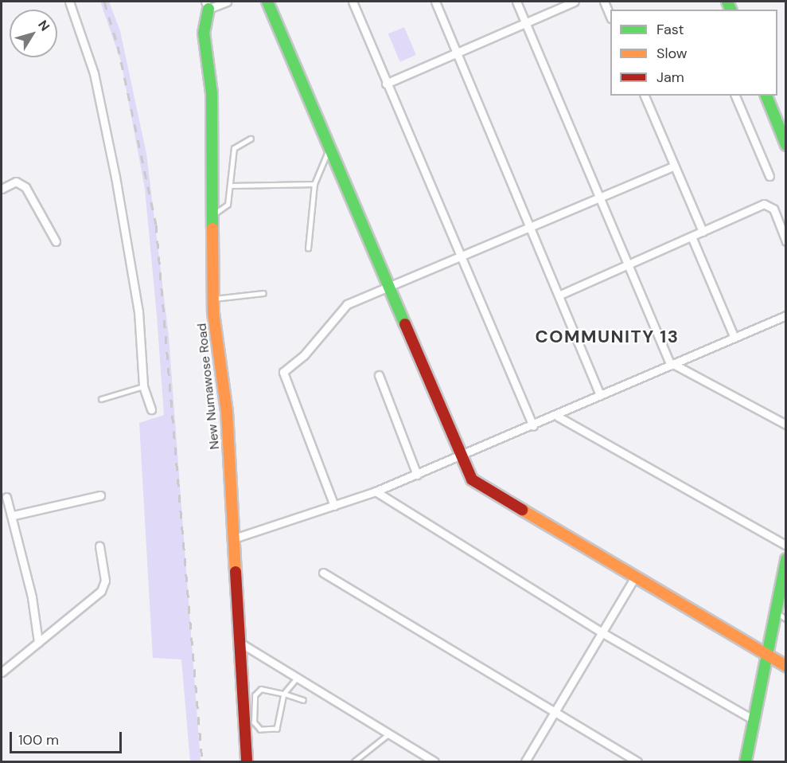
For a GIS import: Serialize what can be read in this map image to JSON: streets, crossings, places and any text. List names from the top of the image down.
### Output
{
  "streets": {
    "street": ["New Numawose Road"]
  },
  "districts": ["COMMUNITY 13"],
  "legend": ["Fast", "Slow", "Jam"],
  "scale_bar": "100 m",
  "north": "top right"
}
